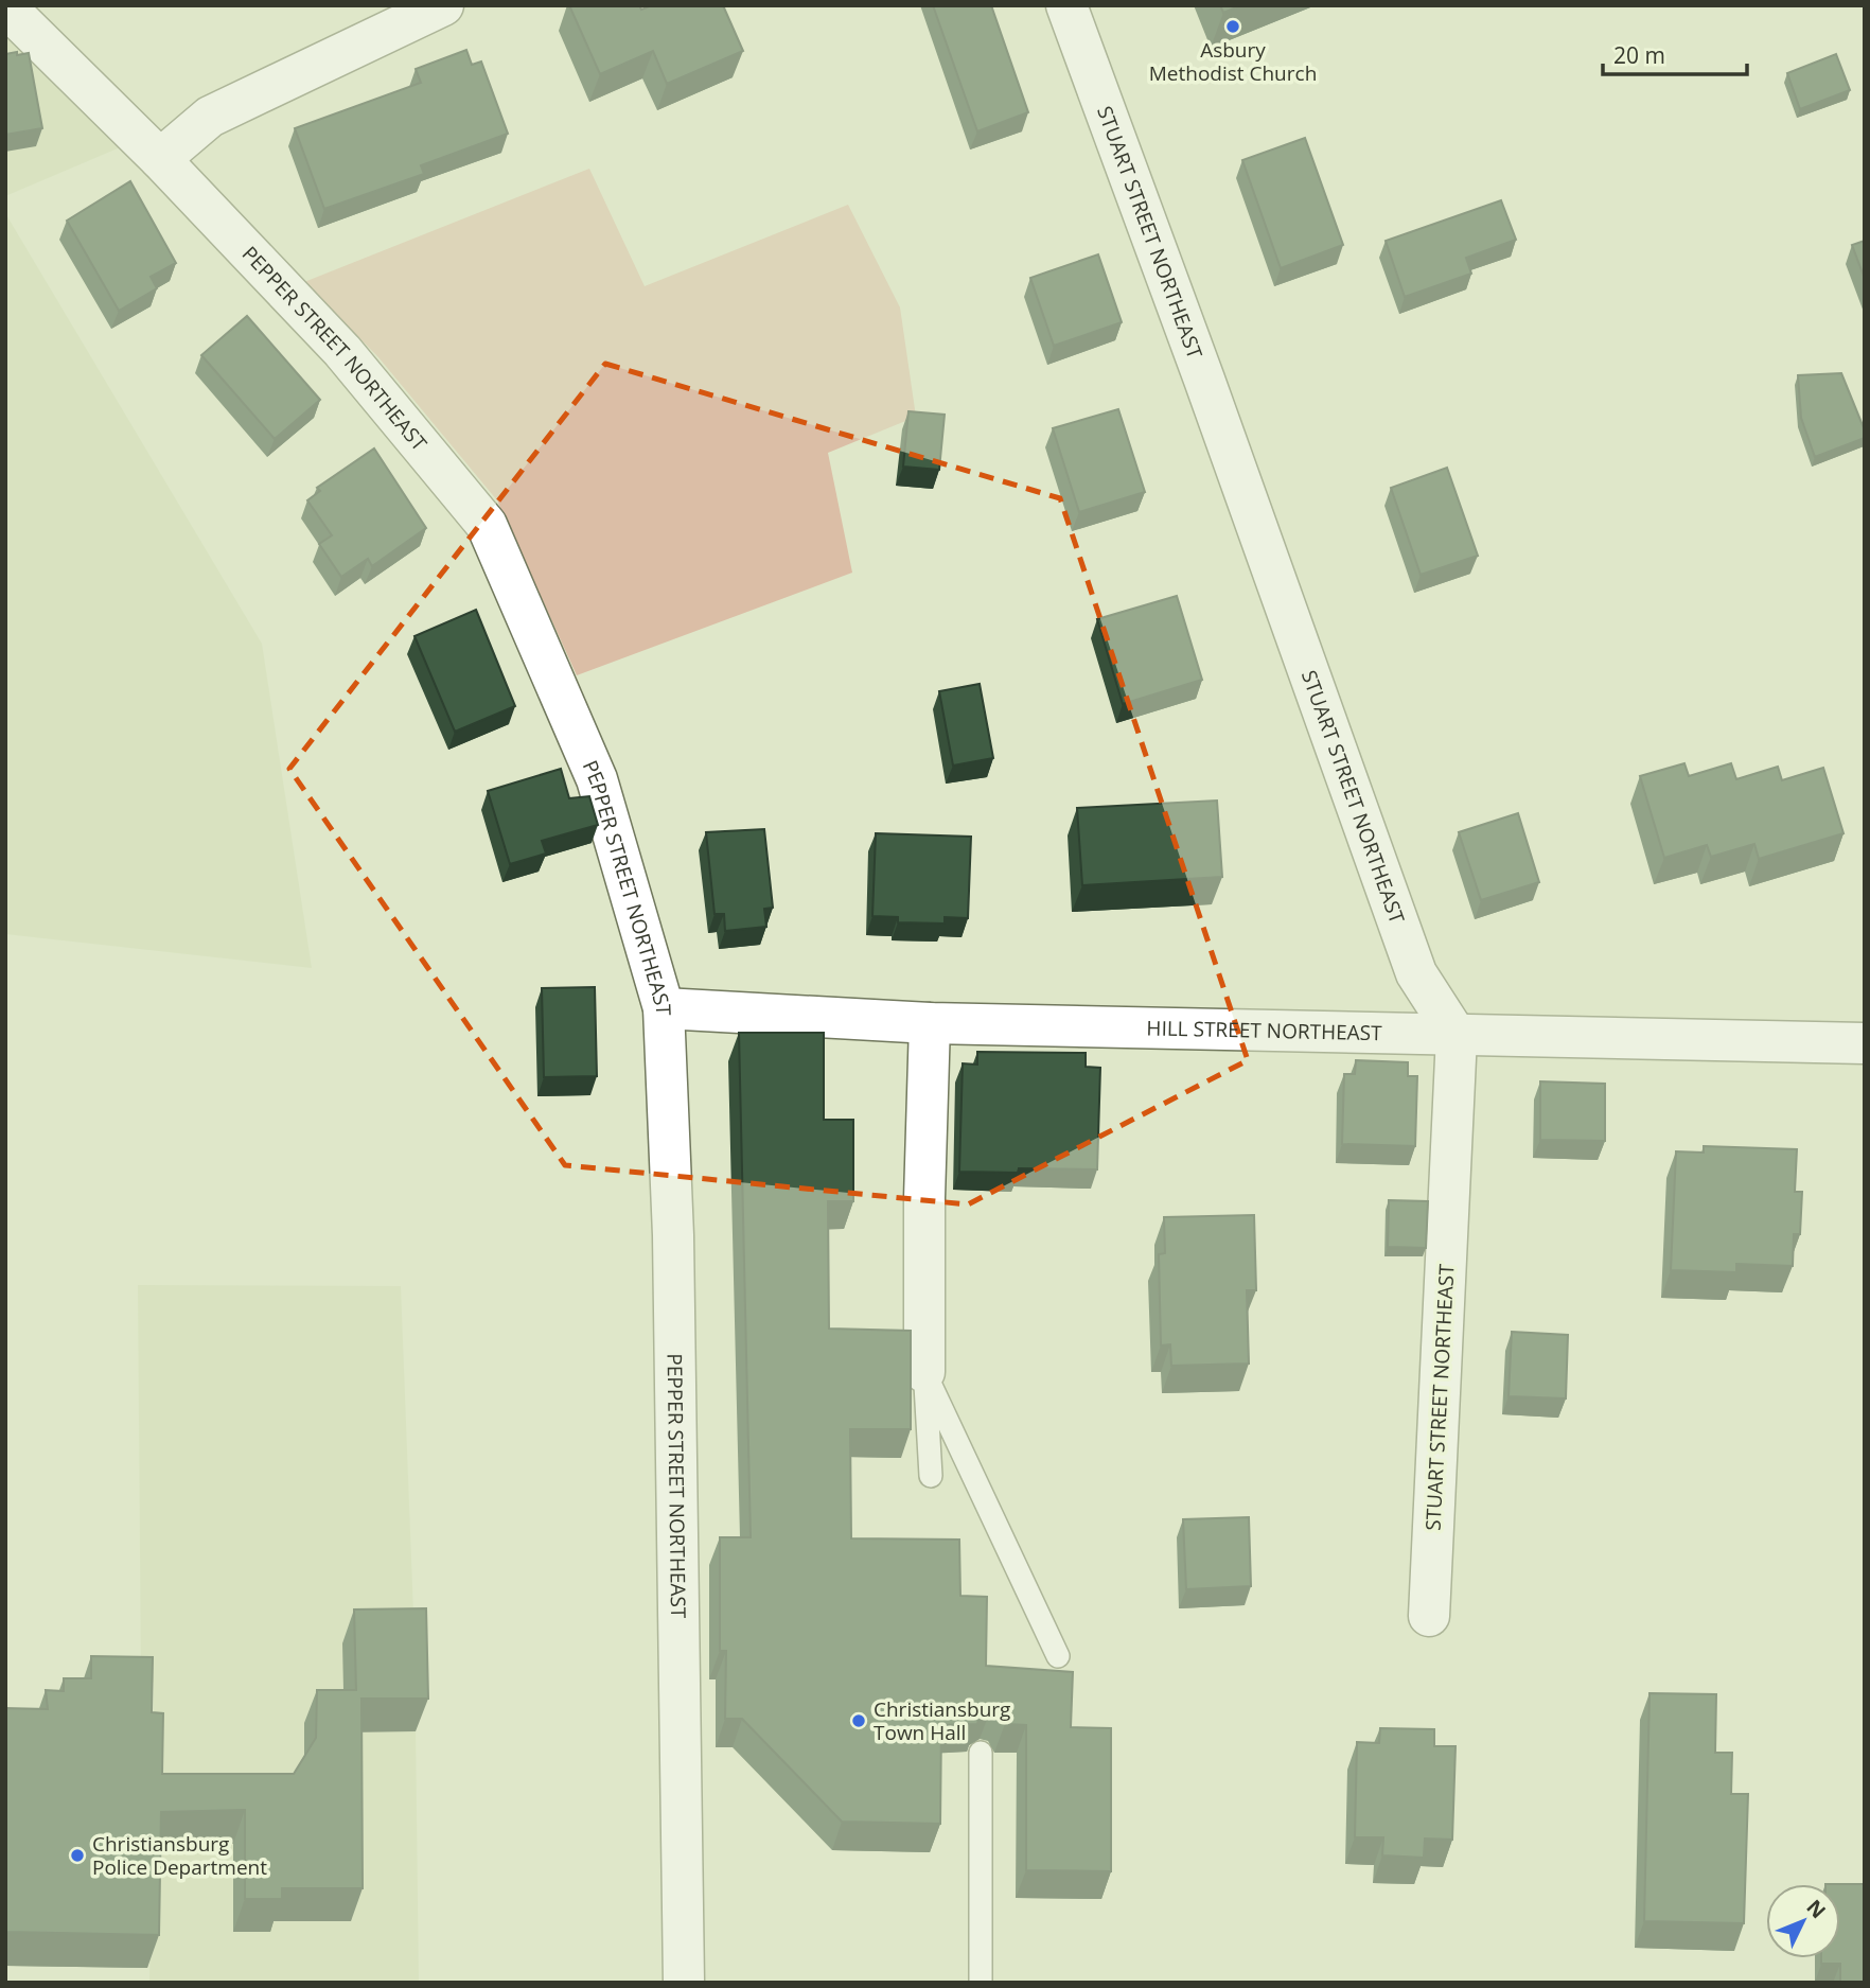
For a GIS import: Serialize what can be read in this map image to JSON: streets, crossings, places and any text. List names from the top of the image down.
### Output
{
  "streets": {
    "street": ["STUART STREET NORTHEAST", "PEPPER STREET NORTHEAST", "HILL STREET NORTHEAST"]
  },
  "crossings": [
    ["STUART STREET NORTHEAST", "HILL STREET NORTHEAST"],
    ["PEPPER STREET NORTHEAST", "HILL STREET NORTHEAST"]
  ],
  "places": ["Asbury Methodist Church", "Christiansburg Town Hall", "Christiansburg Police Department"],
  "scale_bar": "20 m",
  "north": "top right"
}
